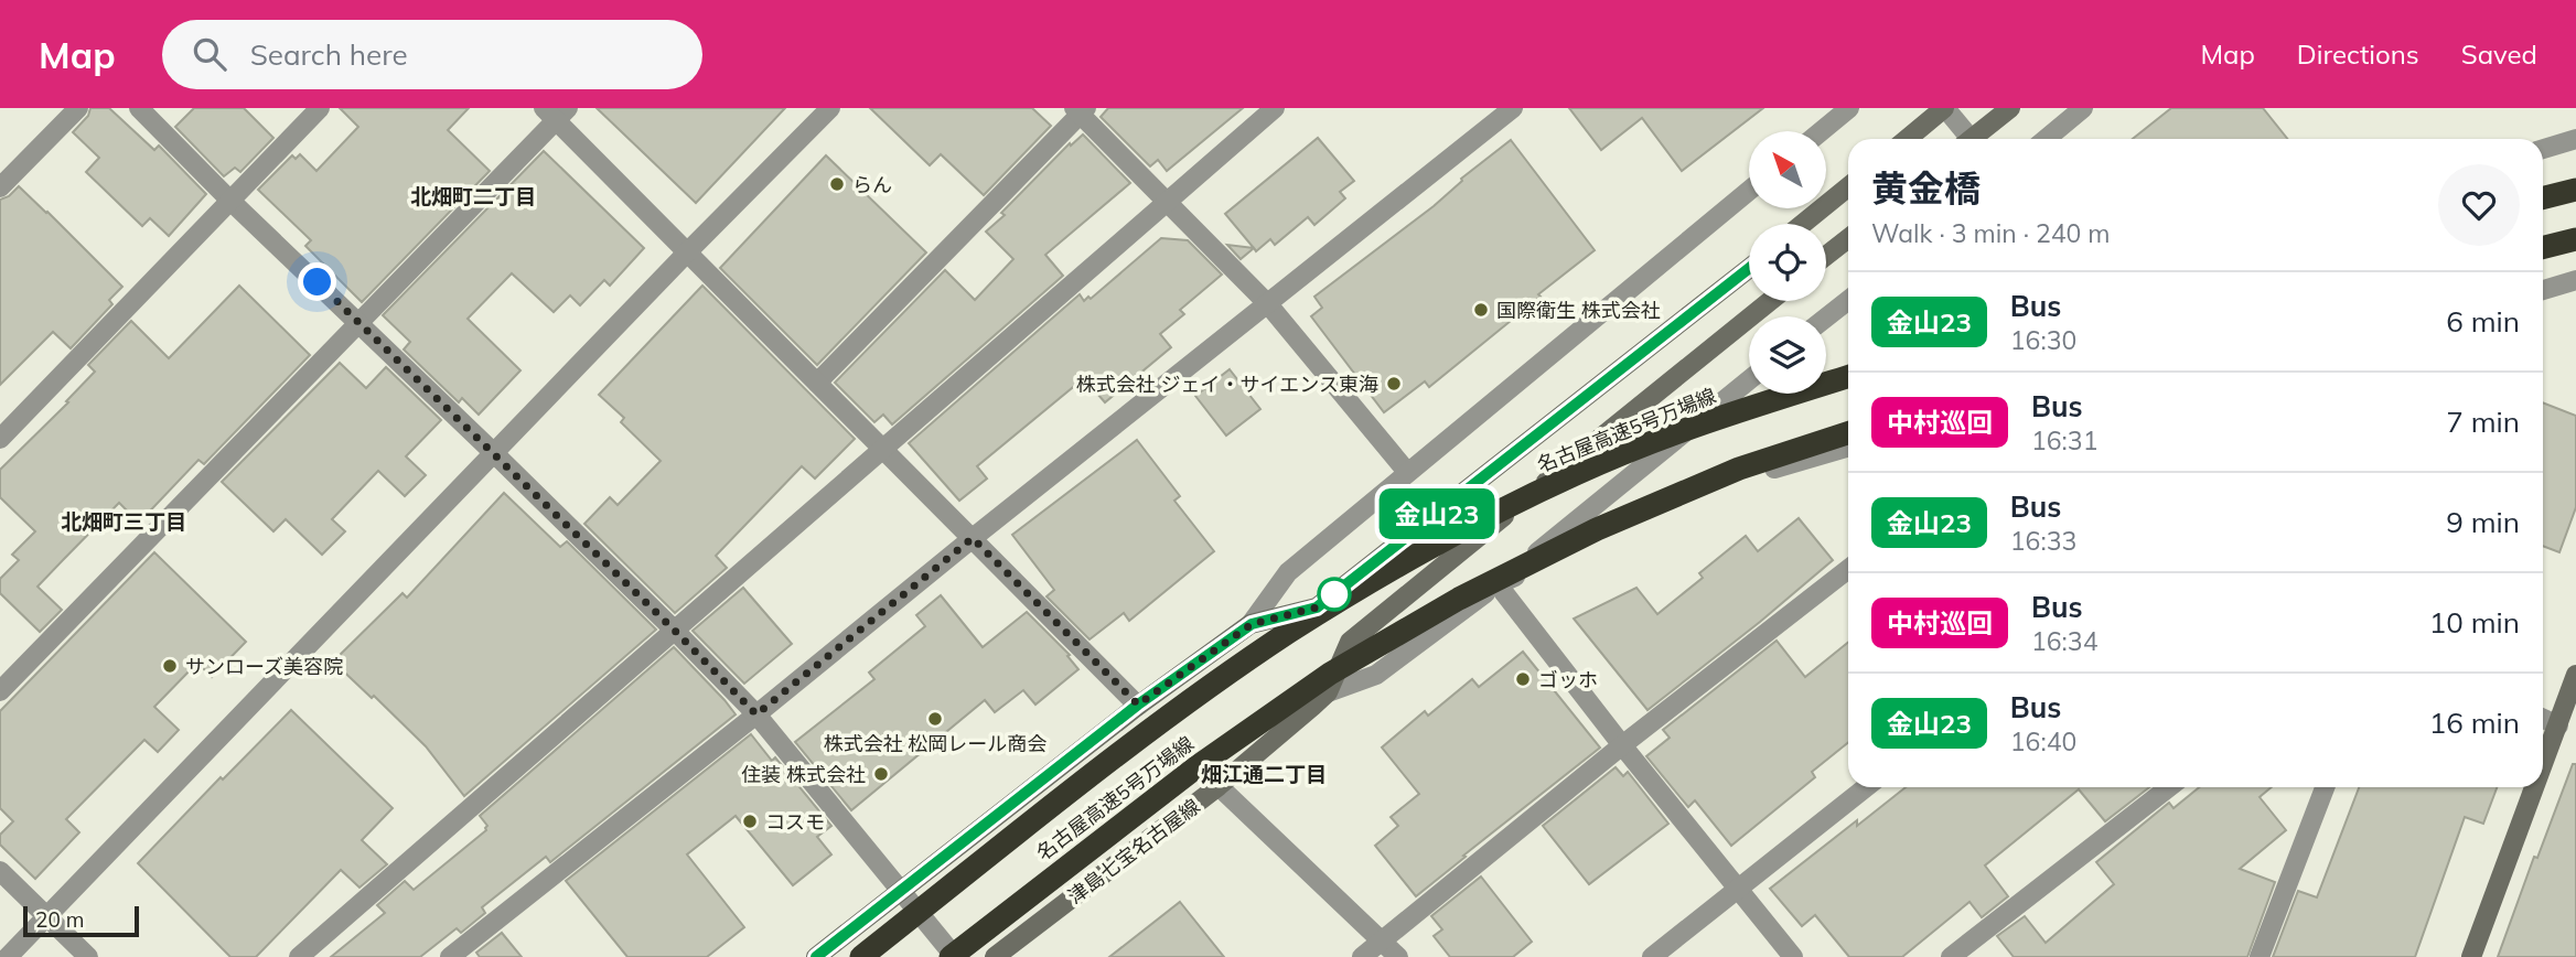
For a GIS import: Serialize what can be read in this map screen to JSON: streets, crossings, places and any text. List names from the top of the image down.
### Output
{
  "streets": {
    "highway": ["名古屋高速5号万場線"],
    "main road": ["津島七宝名古屋線"]
  },
  "districts": ["北畑町二丁目", "北畑町三丁目", "畑江通二丁目"],
  "places": [
    "らん",
    "国際衛生 株式会社",
    "株式会社 ジェイ・サイエンス東海",
    "サンローズ美容院",
    "ゴッホ",
    "株式会社 松岡レール商会",
    "住装 株式会社",
    "コスモ"
  ],
  "lines": ["bus line 金山23"],
  "scale_bar": "20 m",
  "north": "top left",
  "page": {
    "header": "Map",
    "search": "Search here",
    "nav": ["Map", "Directions", "Saved"],
    "on_map": "金山23",
    "heading": ["黄金橋", "Walk · 3 min · 240 m"],
    "list": [
      {
        "mark": "金山23",
        "name": "Bus",
        "note": "16:30",
        "value": "6 min"
      },
      {
        "mark": "中村巡回",
        "name": "Bus",
        "note": "16:31",
        "value": "7 min"
      },
      {
        "mark": "金山23",
        "name": "Bus",
        "note": "16:33",
        "value": "9 min"
      },
      {
        "mark": "中村巡回",
        "name": "Bus",
        "note": "16:34",
        "value": "10 min"
      },
      {
        "mark": "金山23",
        "name": "Bus",
        "note": "16:40",
        "value": "16 min"
      }
    ],
    "scale": "20 m"
  }
}
